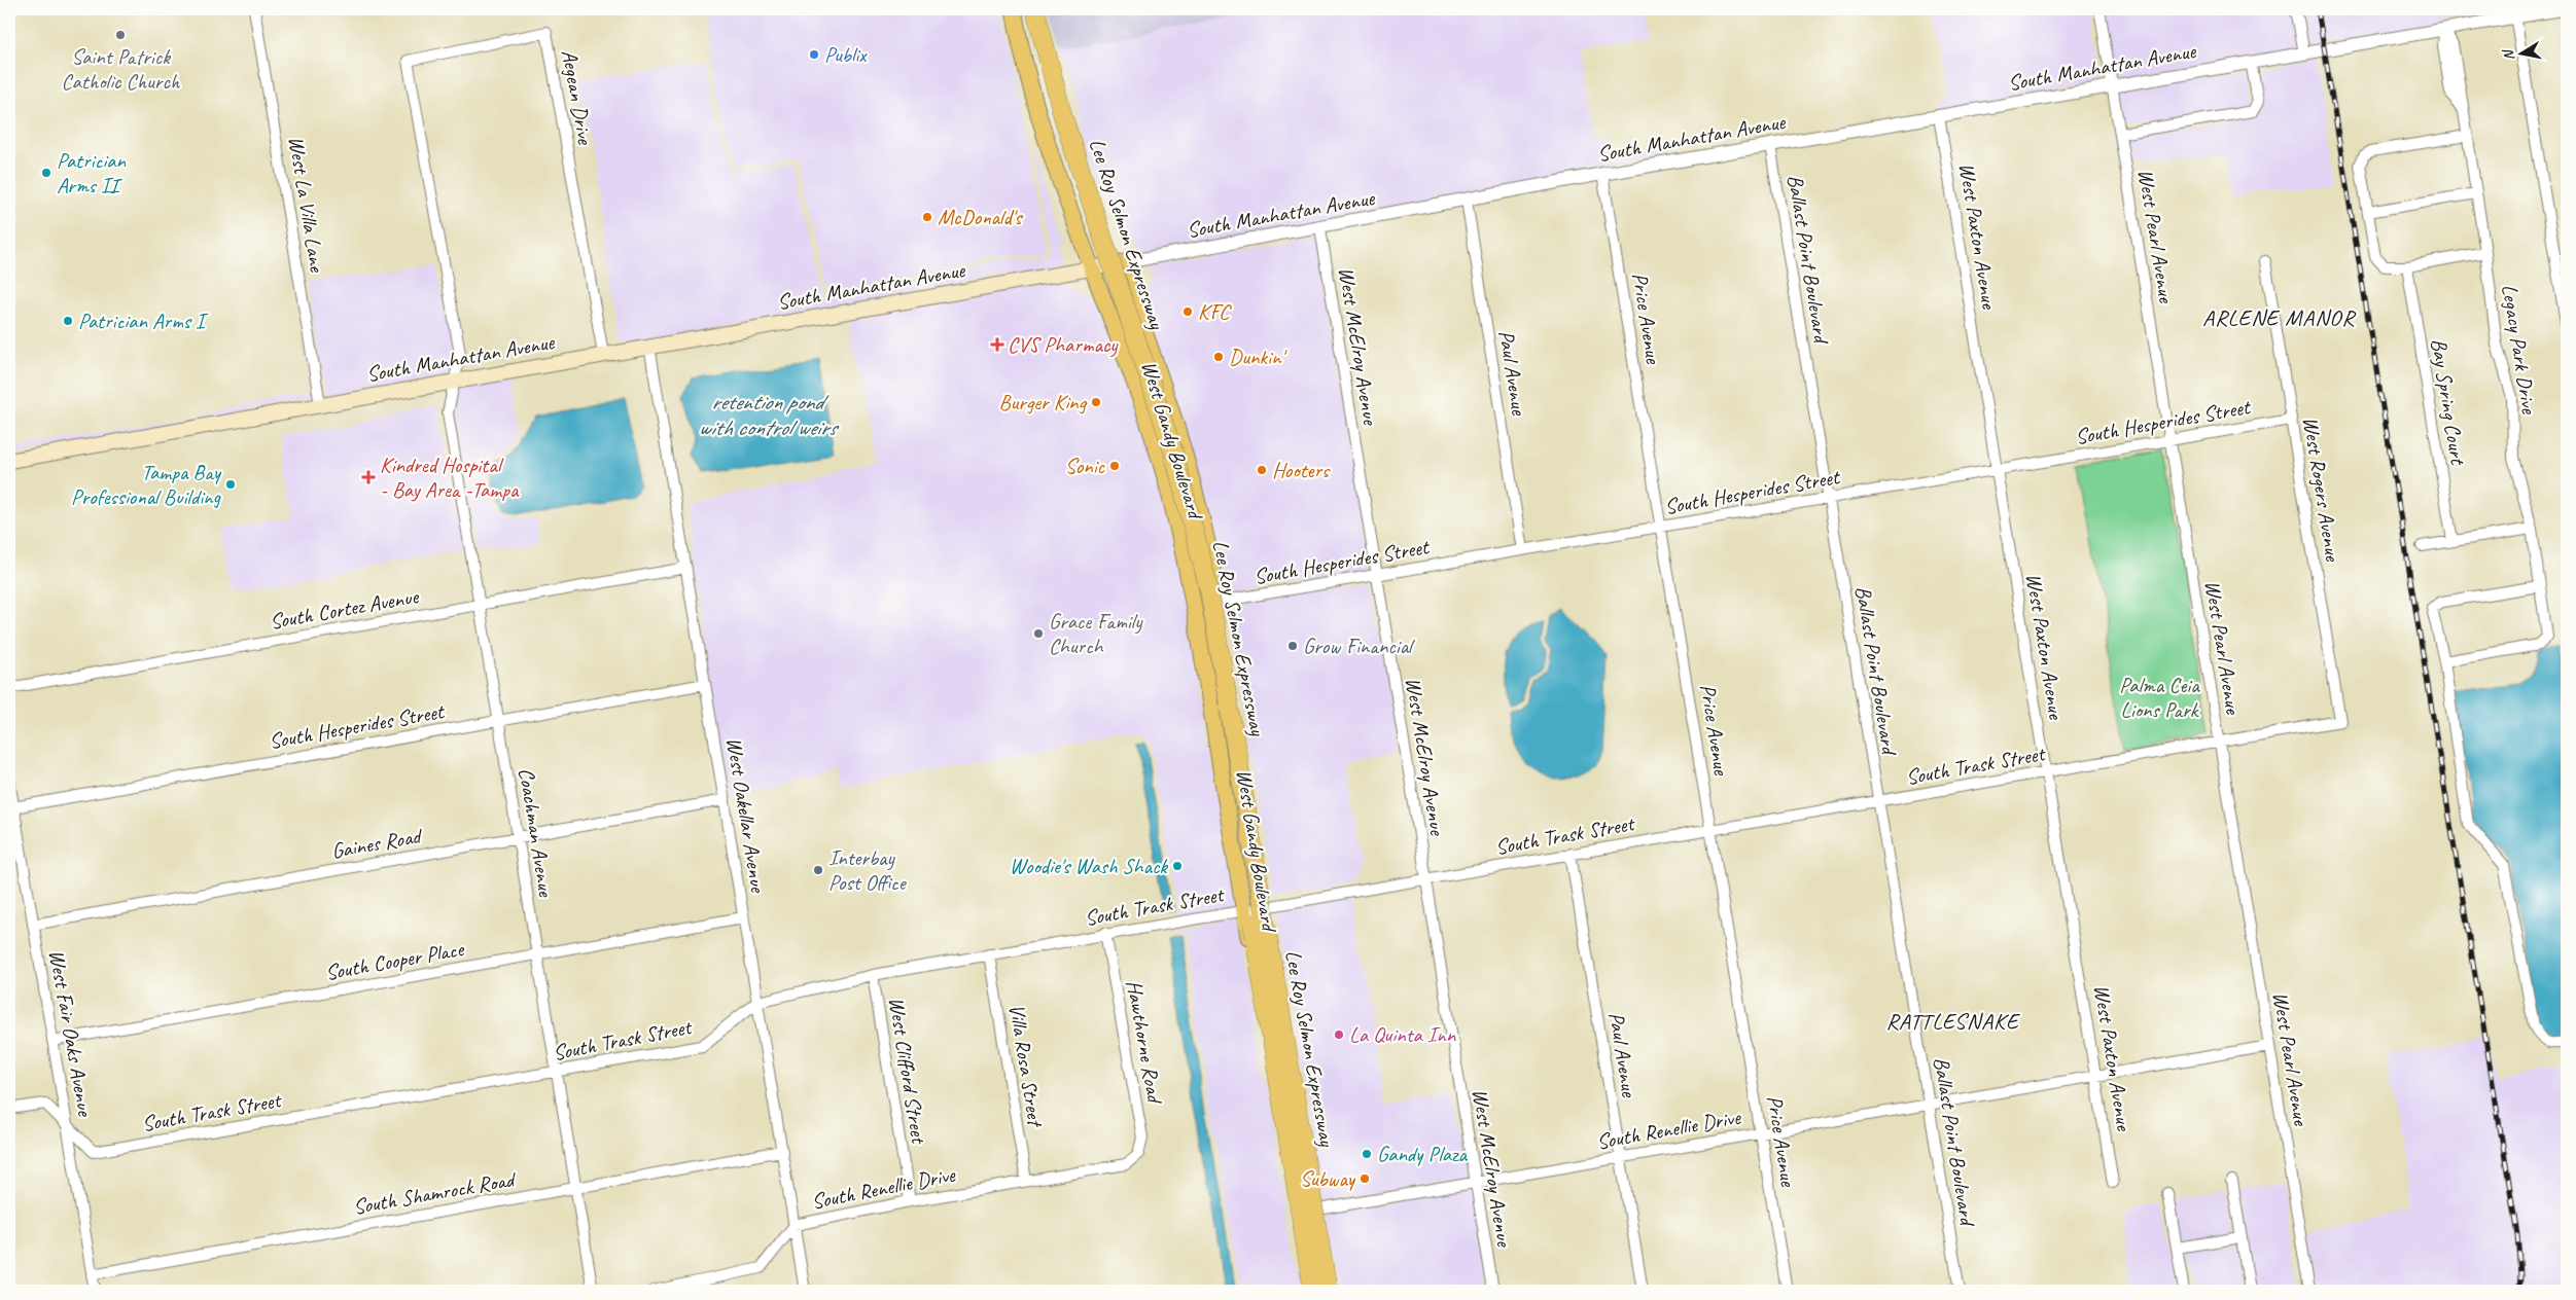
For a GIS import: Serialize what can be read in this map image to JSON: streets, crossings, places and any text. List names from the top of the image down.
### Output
{
  "streets": {
    "highway": ["Lee Roy Selmon Expressway"],
    "main road": ["South Manhattan Avenue", "West Gandy Boulevard"],
    "street": [
      "Aegean Drive",
      "West La Villa Lane",
      "West Paxton Avenue",
      "West Pearl Avenue",
      "Ballast Point Boulevard",
      "Price Avenue",
      "West McElroy Avenue",
      "Legacy Park Drive",
      "Paul Avenue",
      "Bay Spring Court",
      "South Hesperides Street",
      "West Rogers Avenue",
      "South Cortez Avenue",
      "South Trask Street",
      "West Oakellar Avenue",
      "Coachman Avenue",
      "Gaines Road",
      "South Cooper Place",
      "West Fair Oaks Avenue",
      "Hawthorne Road",
      "Villa Rosa Street",
      "West Clifford Street",
      "South Renellie Drive",
      "South Shamrock Road"
    ]
  },
  "crossings": [
    ["South Manhattan Avenue", "Aegean Drive"],
    ["South Manhattan Avenue", "West La Villa Lane"],
    ["South Manhattan Avenue", "West Paxton Avenue"],
    ["South Manhattan Avenue", "West Pearl Avenue"],
    ["South Manhattan Avenue", "Ballast Point Boulevard"],
    ["South Manhattan Avenue", "Price Avenue"],
    ["South Manhattan Avenue", "West McElroy Avenue"],
    ["South Manhattan Avenue", "Legacy Park Drive"],
    ["South Manhattan Avenue", "Paul Avenue"],
    ["South Manhattan Avenue", "West Gandy Boulevard"],
    ["South Manhattan Avenue", "West Oakellar Avenue"],
    ["South Manhattan Avenue", "Coachman Avenue"],
    ["Aegean Drive", "Coachman Avenue"],
    ["Lee Roy Selmon Expressway", "West Gandy Boulevard"],
    ["West Paxton Avenue", "South Hesperides Street"],
    ["West Paxton Avenue", "South Trask Street"],
    ["West Paxton Avenue", "South Renellie Drive"],
    ["West Pearl Avenue", "South Hesperides Street"],
    ["West Pearl Avenue", "South Trask Street"],
    ["West Pearl Avenue", "South Renellie Drive"],
    ["Ballast Point Boulevard", "South Hesperides Street"],
    ["Ballast Point Boulevard", "South Trask Street"],
    ["Ballast Point Boulevard", "South Renellie Drive"],
    ["Price Avenue", "South Hesperides Street"],
    ["Price Avenue", "South Trask Street"],
    ["Price Avenue", "South Renellie Drive"],
    ["West McElroy Avenue", "South Hesperides Street"],
    ["West McElroy Avenue", "South Trask Street"],
    ["West McElroy Avenue", "South Renellie Drive"],
    ["Paul Avenue", "South Hesperides Street"],
    ["Paul Avenue", "South Trask Street"],
    ["Paul Avenue", "South Renellie Drive"],
    ["South Hesperides Street", "West Gandy Boulevard"],
    ["South Hesperides Street", "West Rogers Avenue"],
    ["South Hesperides Street", "West Oakellar Avenue"],
    ["South Hesperides Street", "Coachman Avenue"],
    ["South Hesperides Street", "West Fair Oaks Avenue"],
    ["West Gandy Boulevard", "South Trask Street"],
    ["West Gandy Boulevard", "South Renellie Drive"],
    ["West Rogers Avenue", "South Trask Street"],
    ["South Cortez Avenue", "West Oakellar Avenue"],
    ["South Cortez Avenue", "Coachman Avenue"],
    ["South Trask Street", "West Oakellar Avenue"],
    ["South Trask Street", "Coachman Avenue"],
    ["South Trask Street", "West Fair Oaks Avenue"],
    ["South Trask Street", "Hawthorne Road"],
    ["South Trask Street", "Villa Rosa Street"],
    ["South Trask Street", "West Clifford Street"],
    ["West Oakellar Avenue", "Gaines Road"],
    ["West Oakellar Avenue", "South Cooper Place"],
    ["West Oakellar Avenue", "South Renellie Drive"],
    ["West Oakellar Avenue", "South Shamrock Road"],
    ["Coachman Avenue", "Gaines Road"],
    ["Coachman Avenue", "South Cooper Place"],
    ["Coachman Avenue", "South Shamrock Road"],
    ["Gaines Road", "West Fair Oaks Avenue"],
    ["South Cooper Place", "West Fair Oaks Avenue"],
    ["West Fair Oaks Avenue", "South Shamrock Road"],
    ["Hawthorne Road", "South Renellie Drive"],
    ["Villa Rosa Street", "South Renellie Drive"],
    ["West Clifford Street", "South Renellie Drive"]
  ],
  "districts": ["ARLENE MANOR", "RATTLESNAKE"],
  "water": ["retention pond with control weirs"],
  "parks": ["Palma Ceia Lions Park"],
  "places": {
    "other": [
      "Saint Patrick Catholic Church",
      "Publix",
      "Patrician Arms II",
      "McDonald's",
      "KFC",
      "Patrician Arms I",
      "Dunkin'",
      "Burger King",
      "Sonic",
      "Hooters",
      "Tampa Bay Professional Building",
      "Grace Family Church",
      "Grow Financial",
      "Woodie's Wash Shack",
      "Interbay Post Office",
      "La Quinta Inn",
      "Gandy Plaza",
      "Subway"
    ],
    "health": ["CVS Pharmacy", "Kindred Hospital - Bay Area -Tampa"]
  },
  "north": "left"
}
